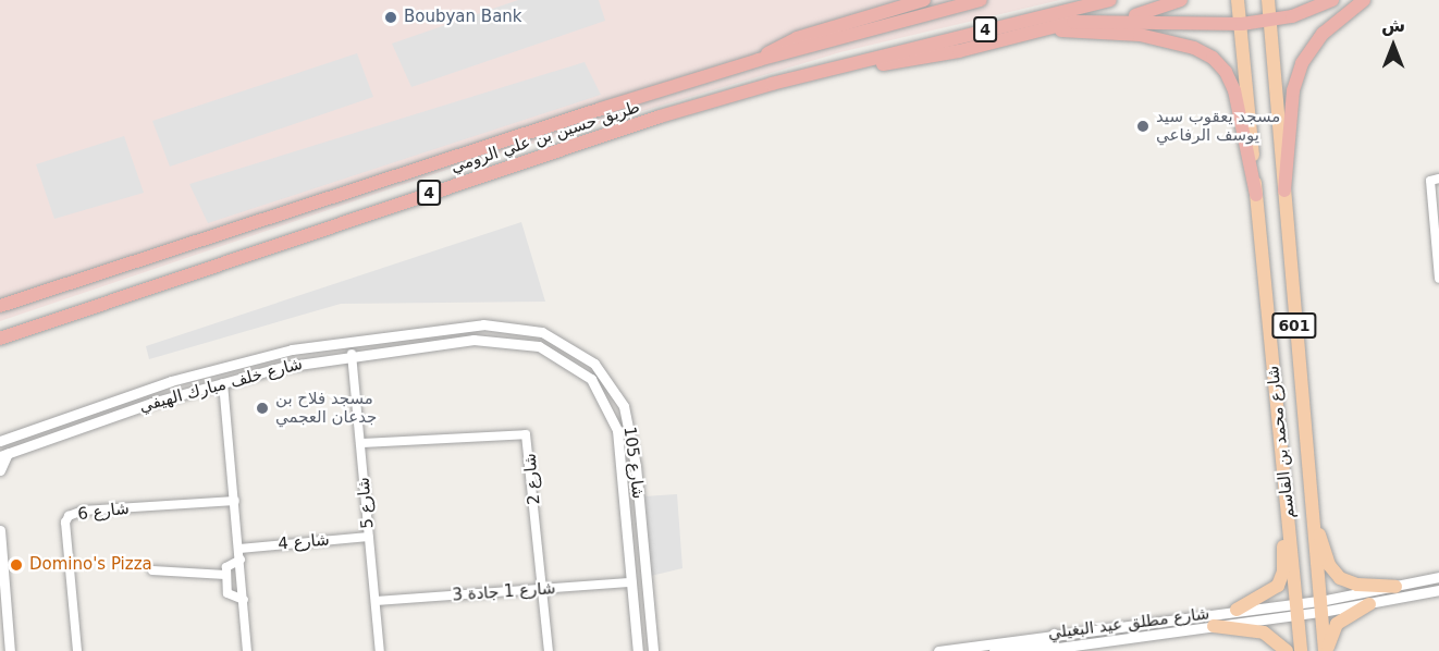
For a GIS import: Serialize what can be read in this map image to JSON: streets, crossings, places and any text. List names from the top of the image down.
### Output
{
  "streets": {
    "highway": ["4", "طريق حسين بن علي الرومي"],
    "main road": ["601", "شارع محمد بن القاسم"],
    "street": [
      "شارع خلف مبارك الهيفي",
      "شارع 105",
      "شارع 2",
      "شارع 5",
      "شارع 6",
      "شارع 4",
      "شارع 1 جادة 3",
      "شارع مطلق عيد البغيلي"
    ]
  },
  "crossings": [
    ["شارع خلف مبارك الهيفي", "شارع 105"],
    ["شارع خلف مبارك الهيفي", "شارع 5"],
    ["شارع محمد بن القاسم", "شارع مطلق عيد البغيلي"],
    ["شارع 105", "شارع 1 جادة 3"],
    ["شارع 2", "شارع 5"],
    ["شارع 2", "شارع 1 جادة 3"],
    ["شارع 5", "شارع 4"],
    ["شارع 5", "شارع 1 جادة 3"]
  ],
  "places": [
    "Boubyan Bank",
    "مسجد يعقوب سيد يوسف الرفاعي",
    "مسجد فلاح بن جدعان العجمي",
    "Domino's Pizza"
  ],
  "north": "top"
}
